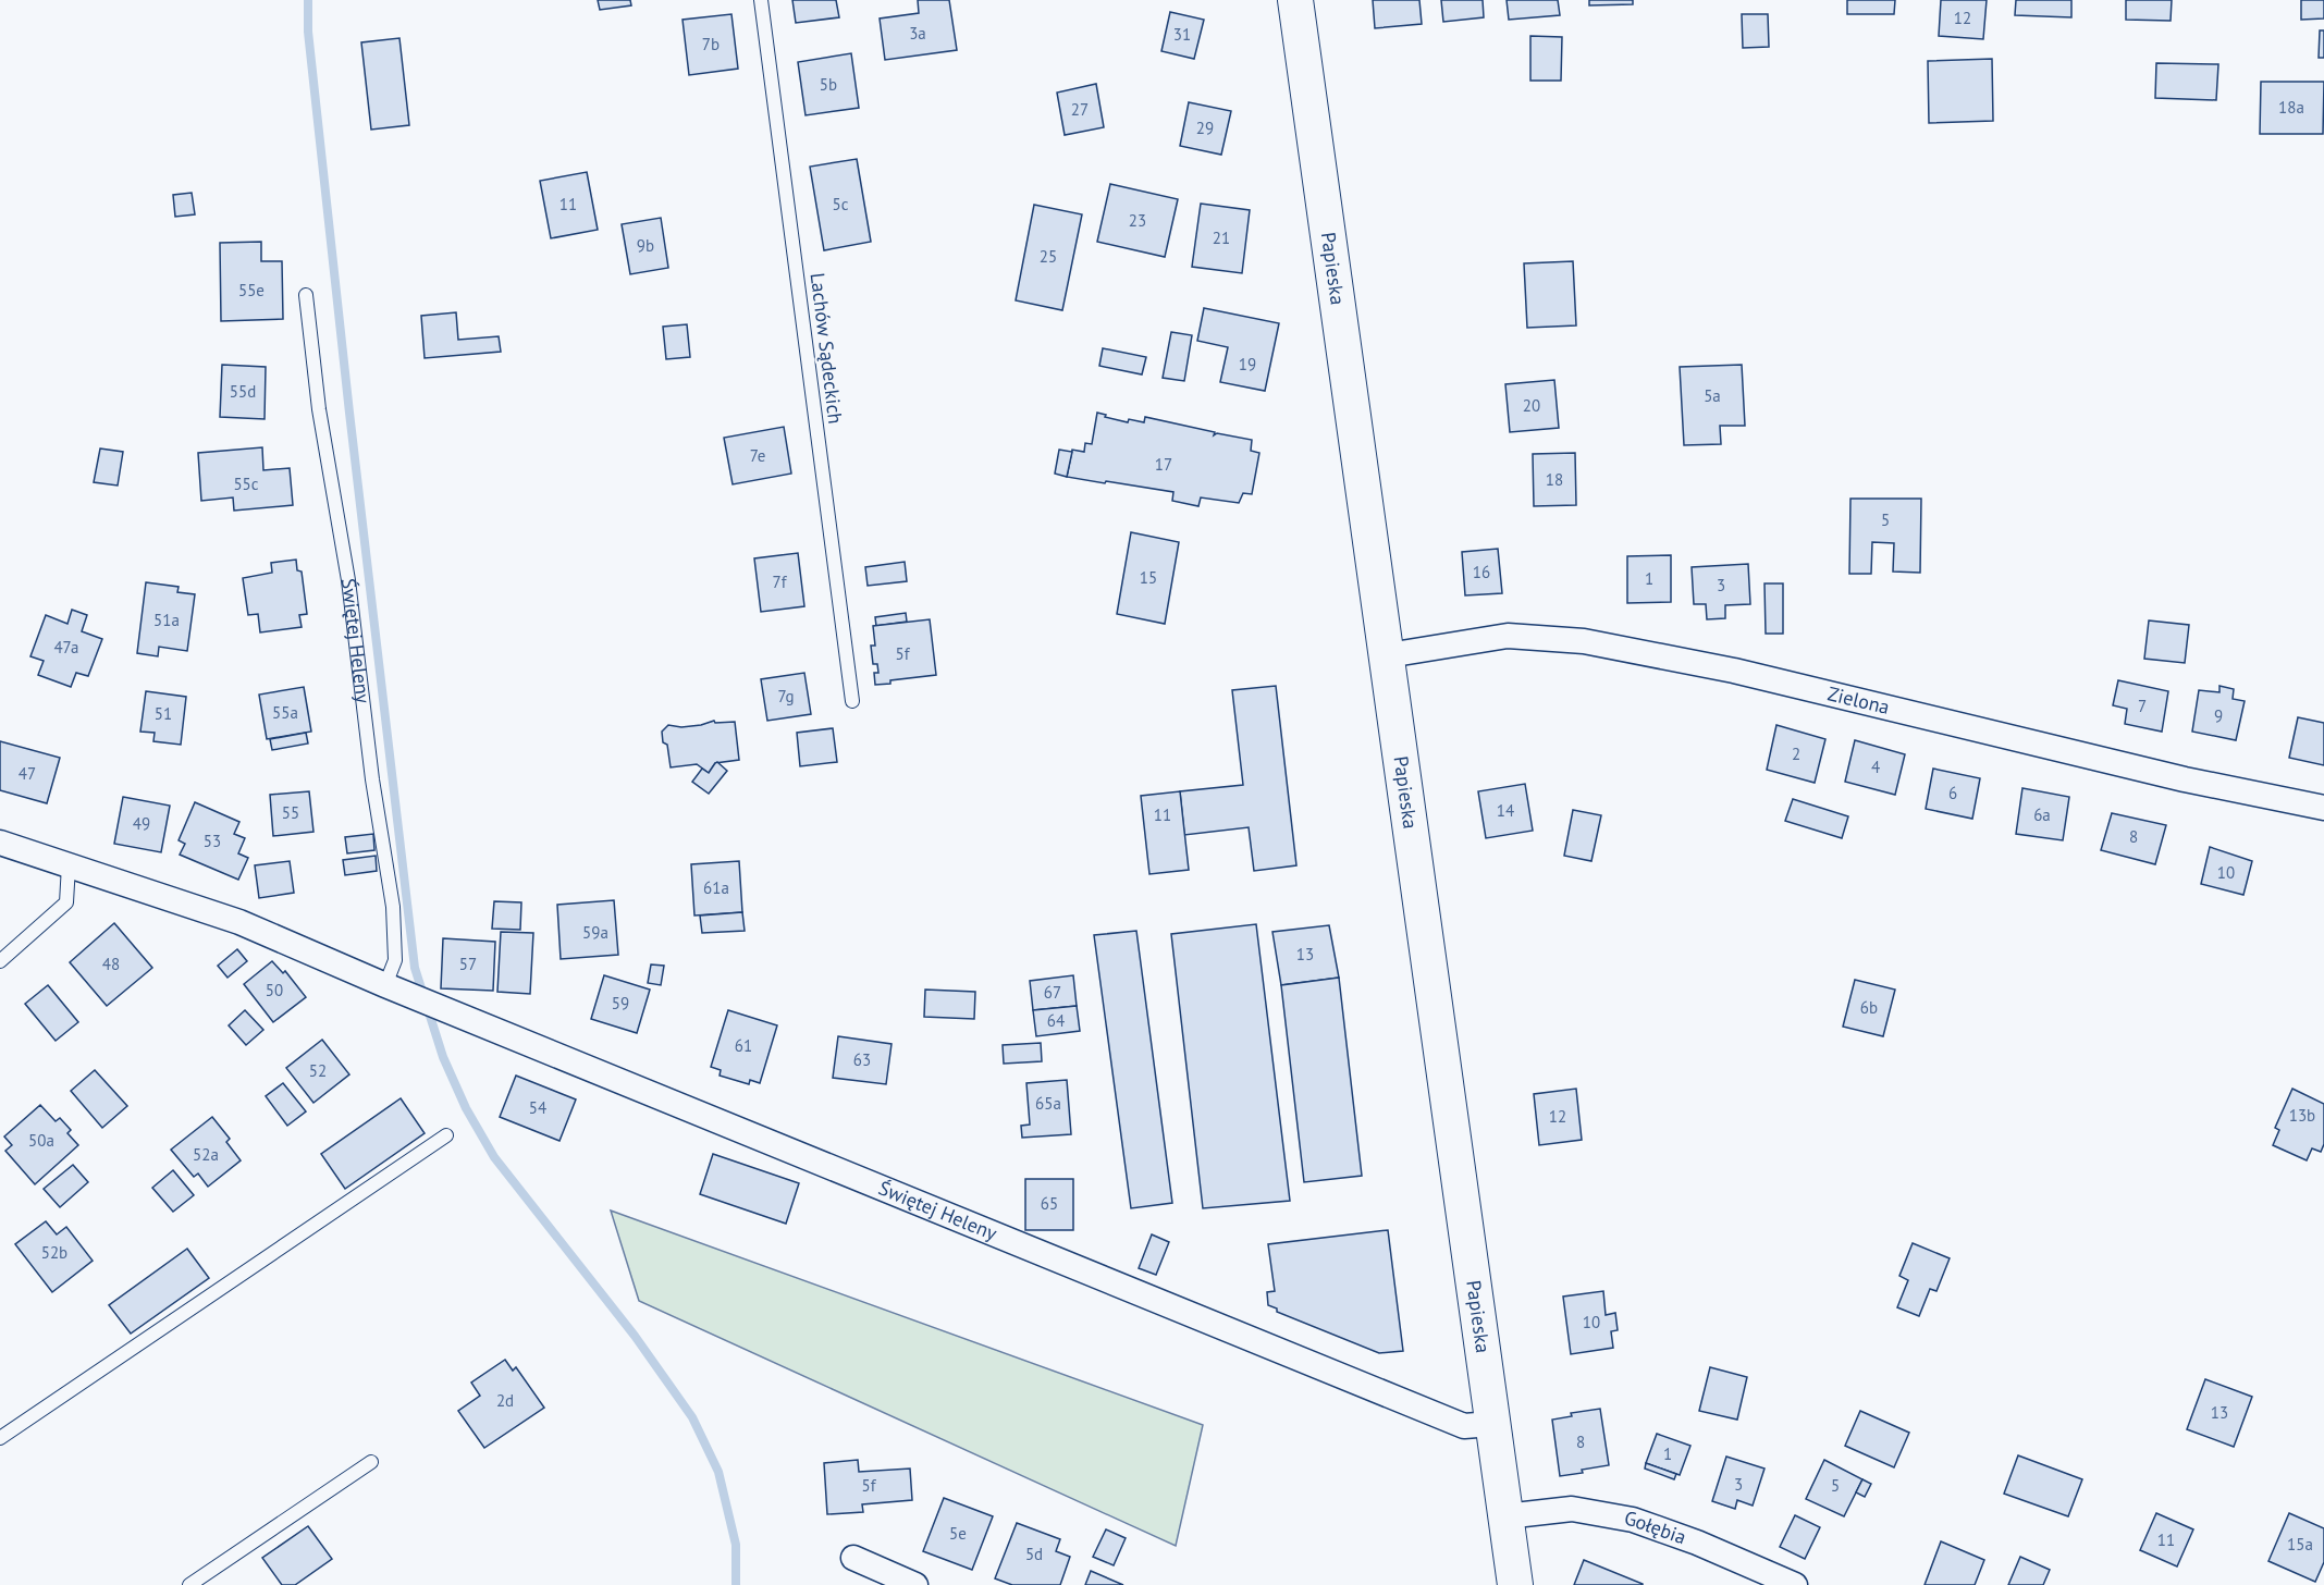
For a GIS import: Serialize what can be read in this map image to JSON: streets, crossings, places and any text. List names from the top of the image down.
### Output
{
  "streets": {
    "street": [
      "Papieska",
      "Świętej Heleny",
      "Zielona",
      "Gołębia"
    ],
    "lane": ["Lachów Sądeckich"]
  },
  "crossings": [
    ["Papieska", "Świętej Heleny"],
    ["Papieska", "Zielona"],
    ["Papieska", "Gołębia"]
  ],
  "house_numbers": [
    "12",
    "3a",
    "31",
    "7b",
    "5b",
    "18a",
    "27",
    "29",
    "11",
    "5c",
    "23",
    "21",
    "9b",
    "25",
    "55e",
    "19",
    "55d",
    "5a",
    "20",
    "7e",
    "17",
    "18",
    "55c",
    "5",
    "16",
    "15",
    "1",
    "7f",
    "3",
    "51a",
    "47a",
    "5f",
    "7g",
    "7",
    "55a",
    "51",
    "9",
    "2",
    "4",
    "47",
    "6",
    "14",
    "55",
    "11",
    "6a",
    "49",
    "8",
    "53",
    "10",
    "61a",
    "59a",
    "13",
    "48",
    "57",
    "50",
    "67",
    "59",
    "6b",
    "64",
    "61",
    "63",
    "52",
    "65a",
    "54",
    "13b",
    "12",
    "50a",
    "52a",
    "65",
    "52b",
    "10",
    "2d",
    "13",
    "8",
    "1",
    "3",
    "5f",
    "5",
    "5e",
    "11",
    "15a",
    "5d"
  ]
}
